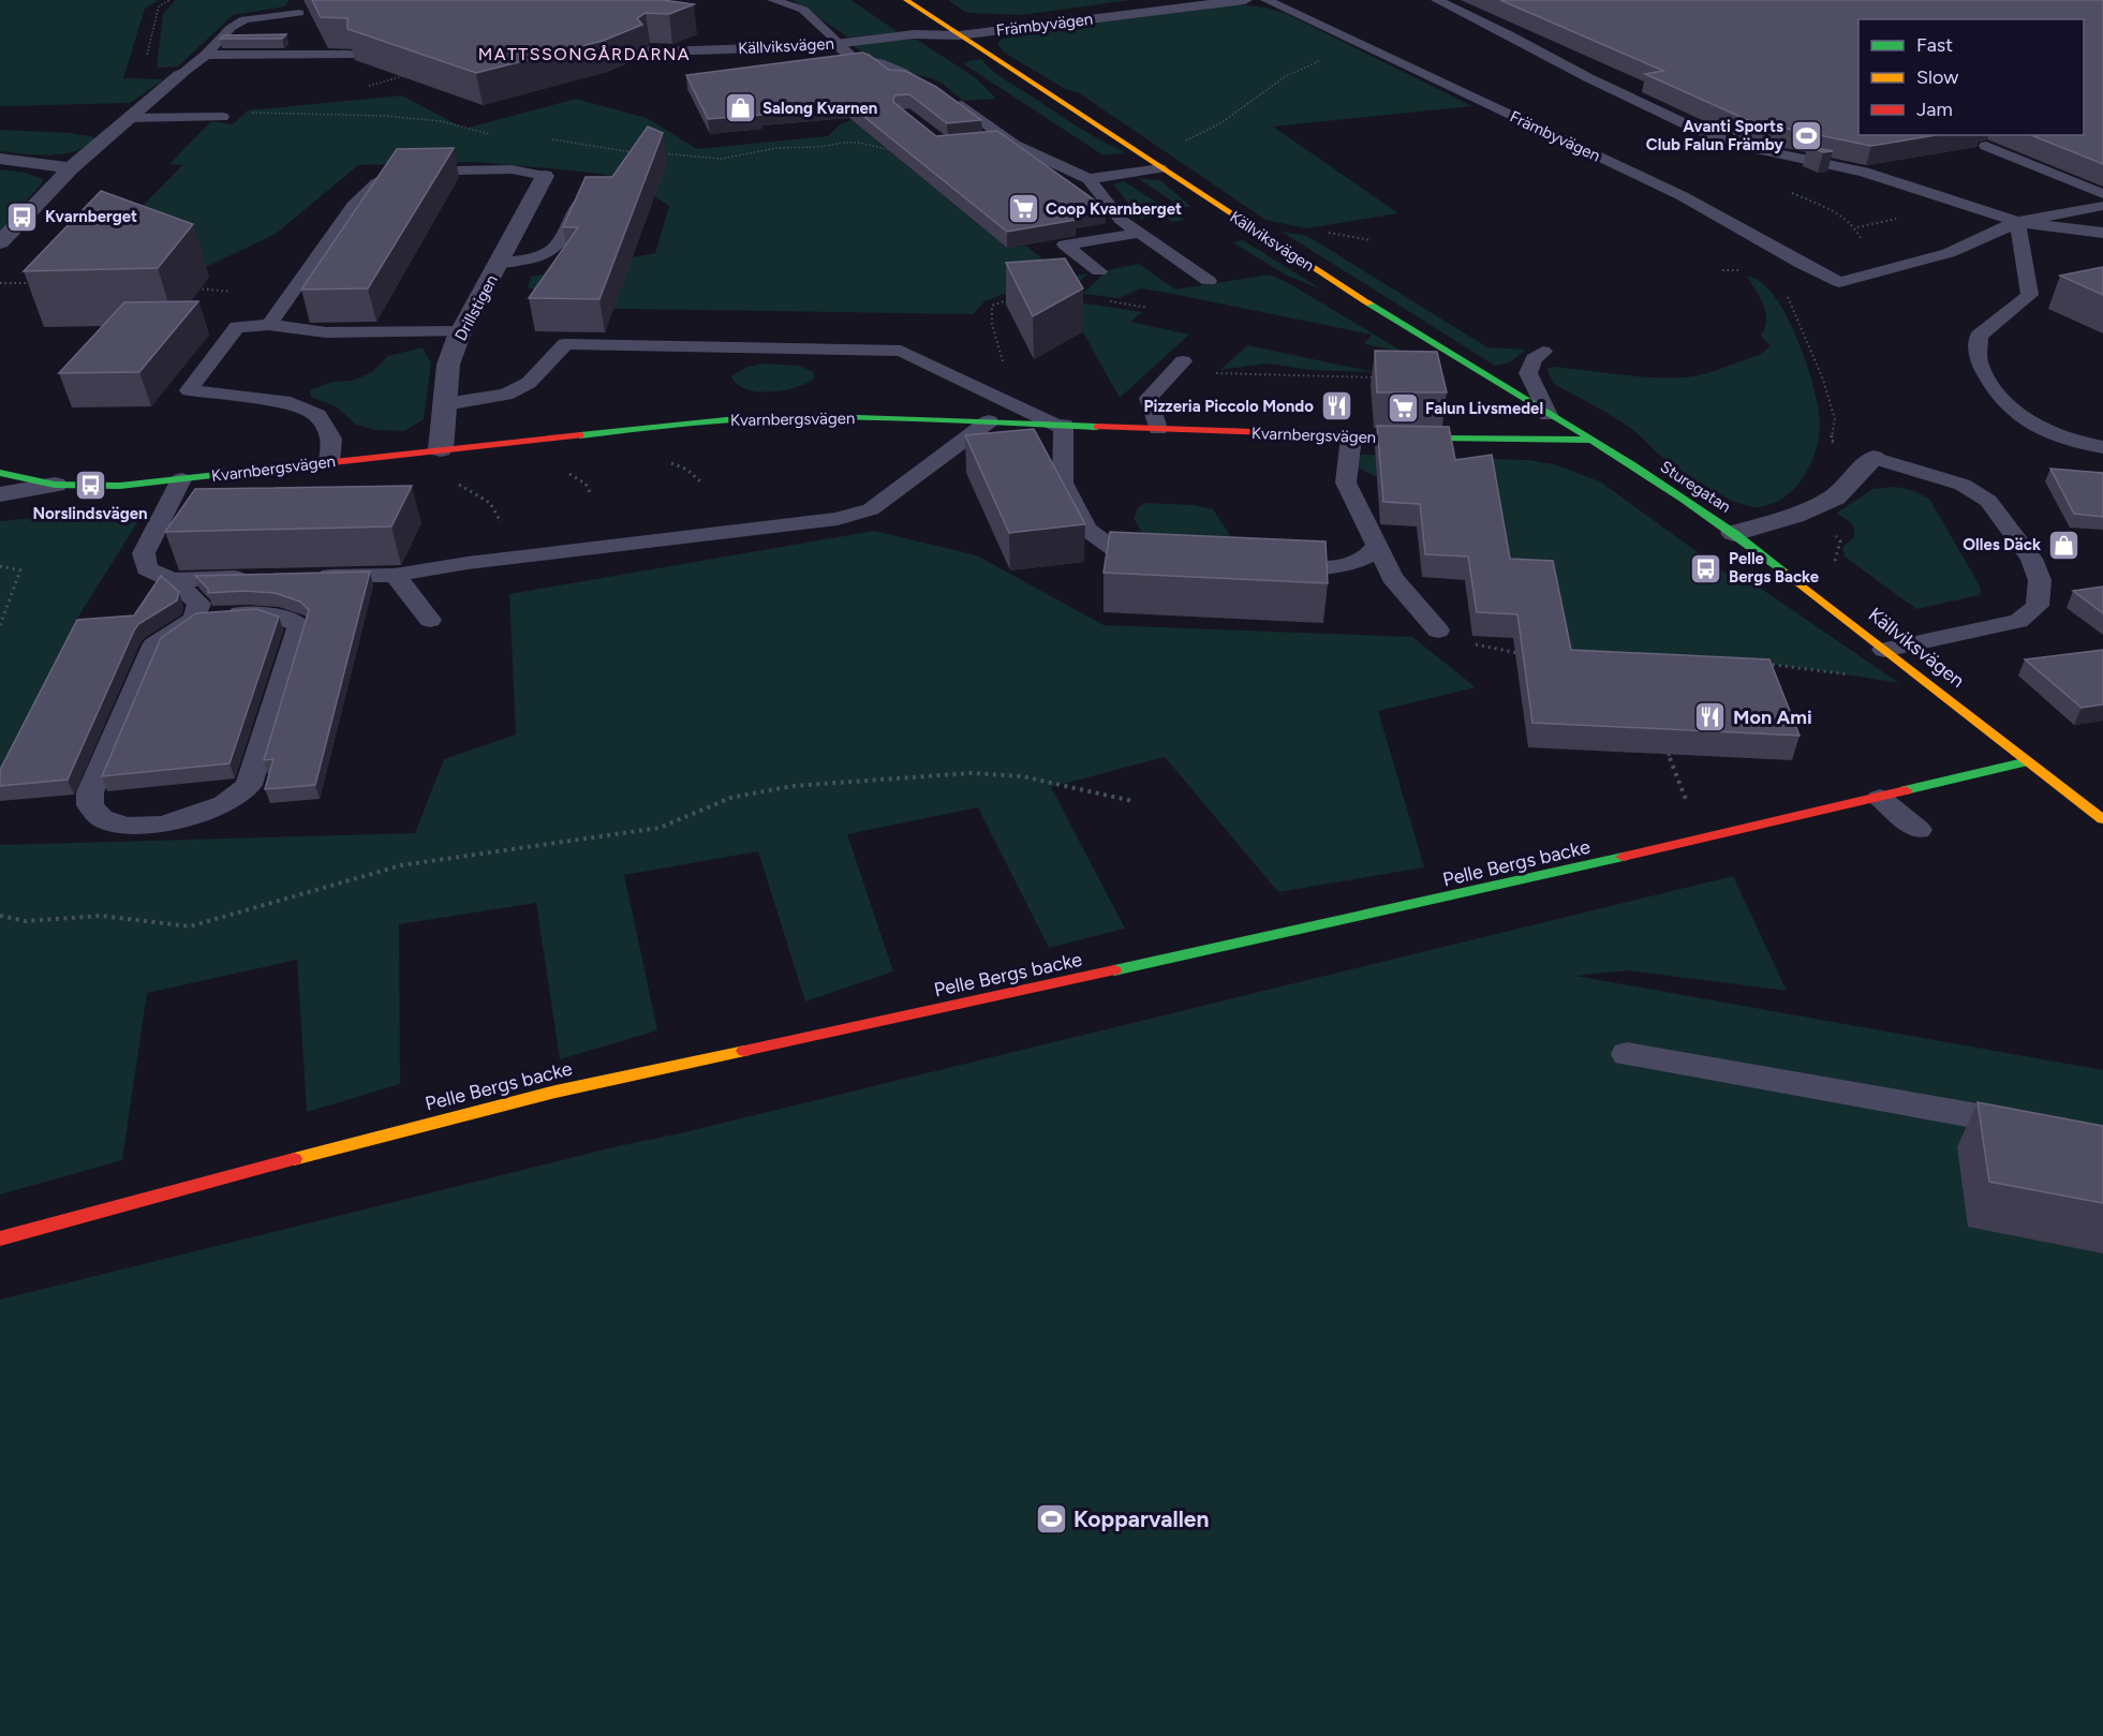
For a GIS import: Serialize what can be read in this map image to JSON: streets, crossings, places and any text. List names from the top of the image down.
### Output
{
  "streets": {
    "street": [
      "Främbyvägen",
      "Källviksvägen",
      "Drillstigen",
      "Kvarnbergsvägen",
      "Sturegatan",
      "Pelle Bergs backe"
    ]
  },
  "crossings": [
    ["Främbyvägen", "Källviksvägen"],
    ["Källviksvägen", "Kvarnbergsvägen"],
    ["Källviksvägen", "Sturegatan"],
    ["Källviksvägen", "Pelle Bergs backe"],
    ["Drillstigen", "Kvarnbergsvägen"],
    ["Kvarnbergsvägen", "Sturegatan"]
  ],
  "districts": ["MATTSSONGÅRDARNA"],
  "places": {
    "shop": ["Salong Kvarnen", "Olles Däck"],
    "sports": ["Avanti Sports Club Falun Främby", "Kopparvallen"],
    "supermarket": ["Coop Kvarnberget", "Falun Livsmedel"],
    "bus stop": ["Kvarnberget", "Norslindsvägen", "Pelle Bergs Backe"],
    "restaurant": ["Pizzeria Piccolo Mondo", "Mon Ami"]
  },
  "legend": ["Fast", "Slow", "Jam"]
}
